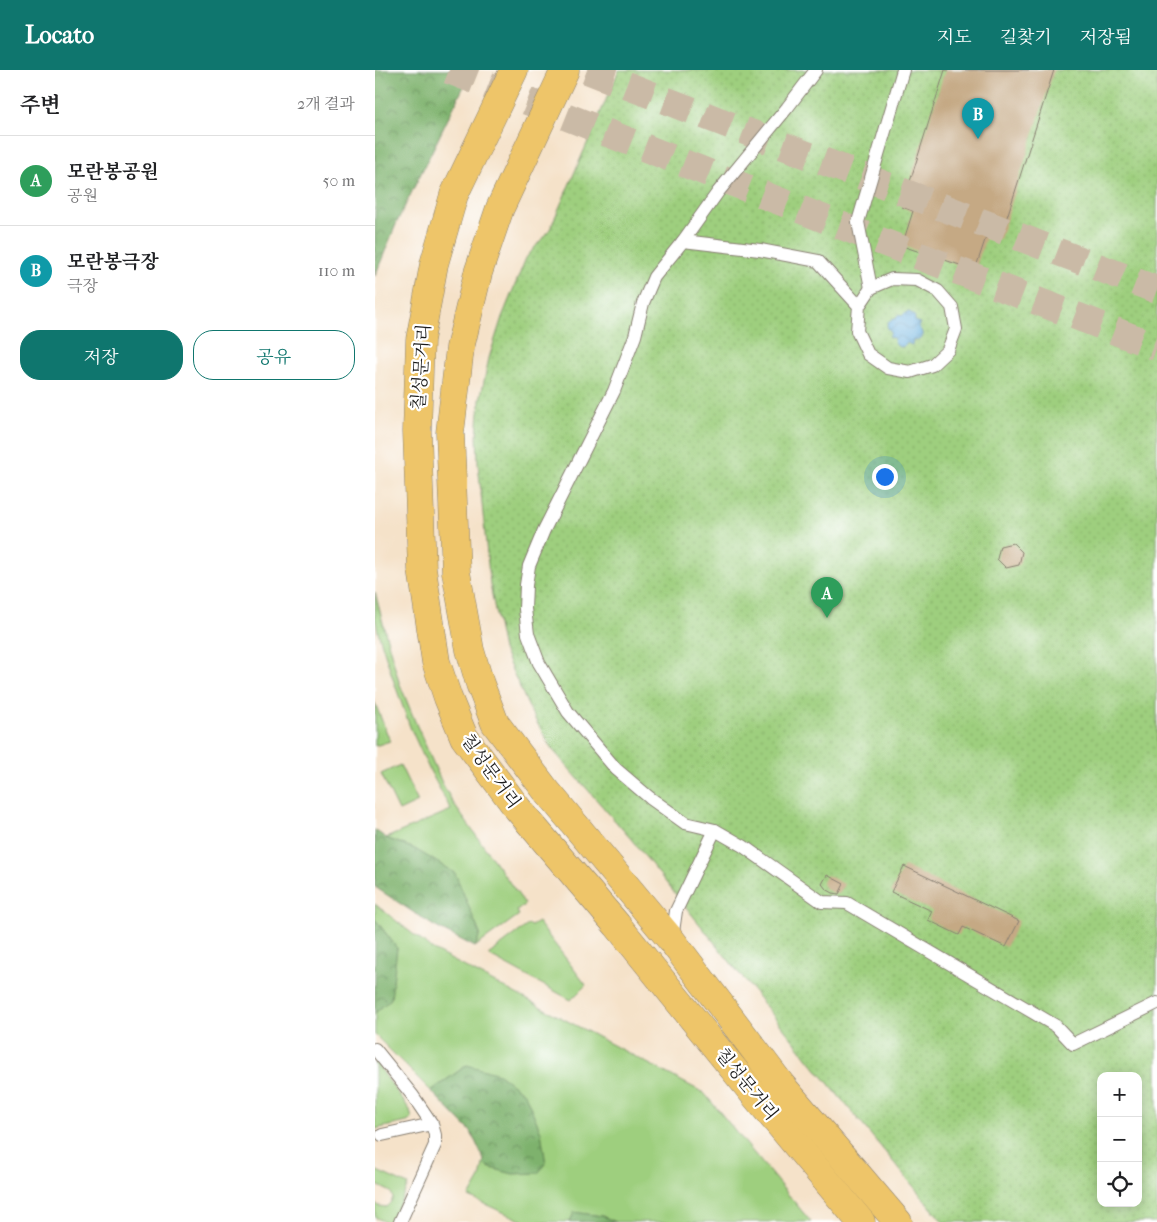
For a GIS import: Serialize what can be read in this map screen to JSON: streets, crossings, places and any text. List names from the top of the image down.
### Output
{
  "streets": {
    "main road": ["칠성문거리"]
  },
  "page": {
    "header": "Locato",
    "nav": ["지도", "길찾기", "저장됨"],
    "heading": ["주변", "2개 결과"],
    "pins": ["B", "A"],
    "list": [
      {
        "mark": "A",
        "name": "모란봉공원",
        "note": "공원",
        "value": "50 m"
      },
      {
        "mark": "B",
        "name": "모란봉극장",
        "note": "극장",
        "value": "110 m"
      }
    ],
    "buttons": ["저장", "공유"],
    "map_buttons": ["+", "−"]
  }
}
